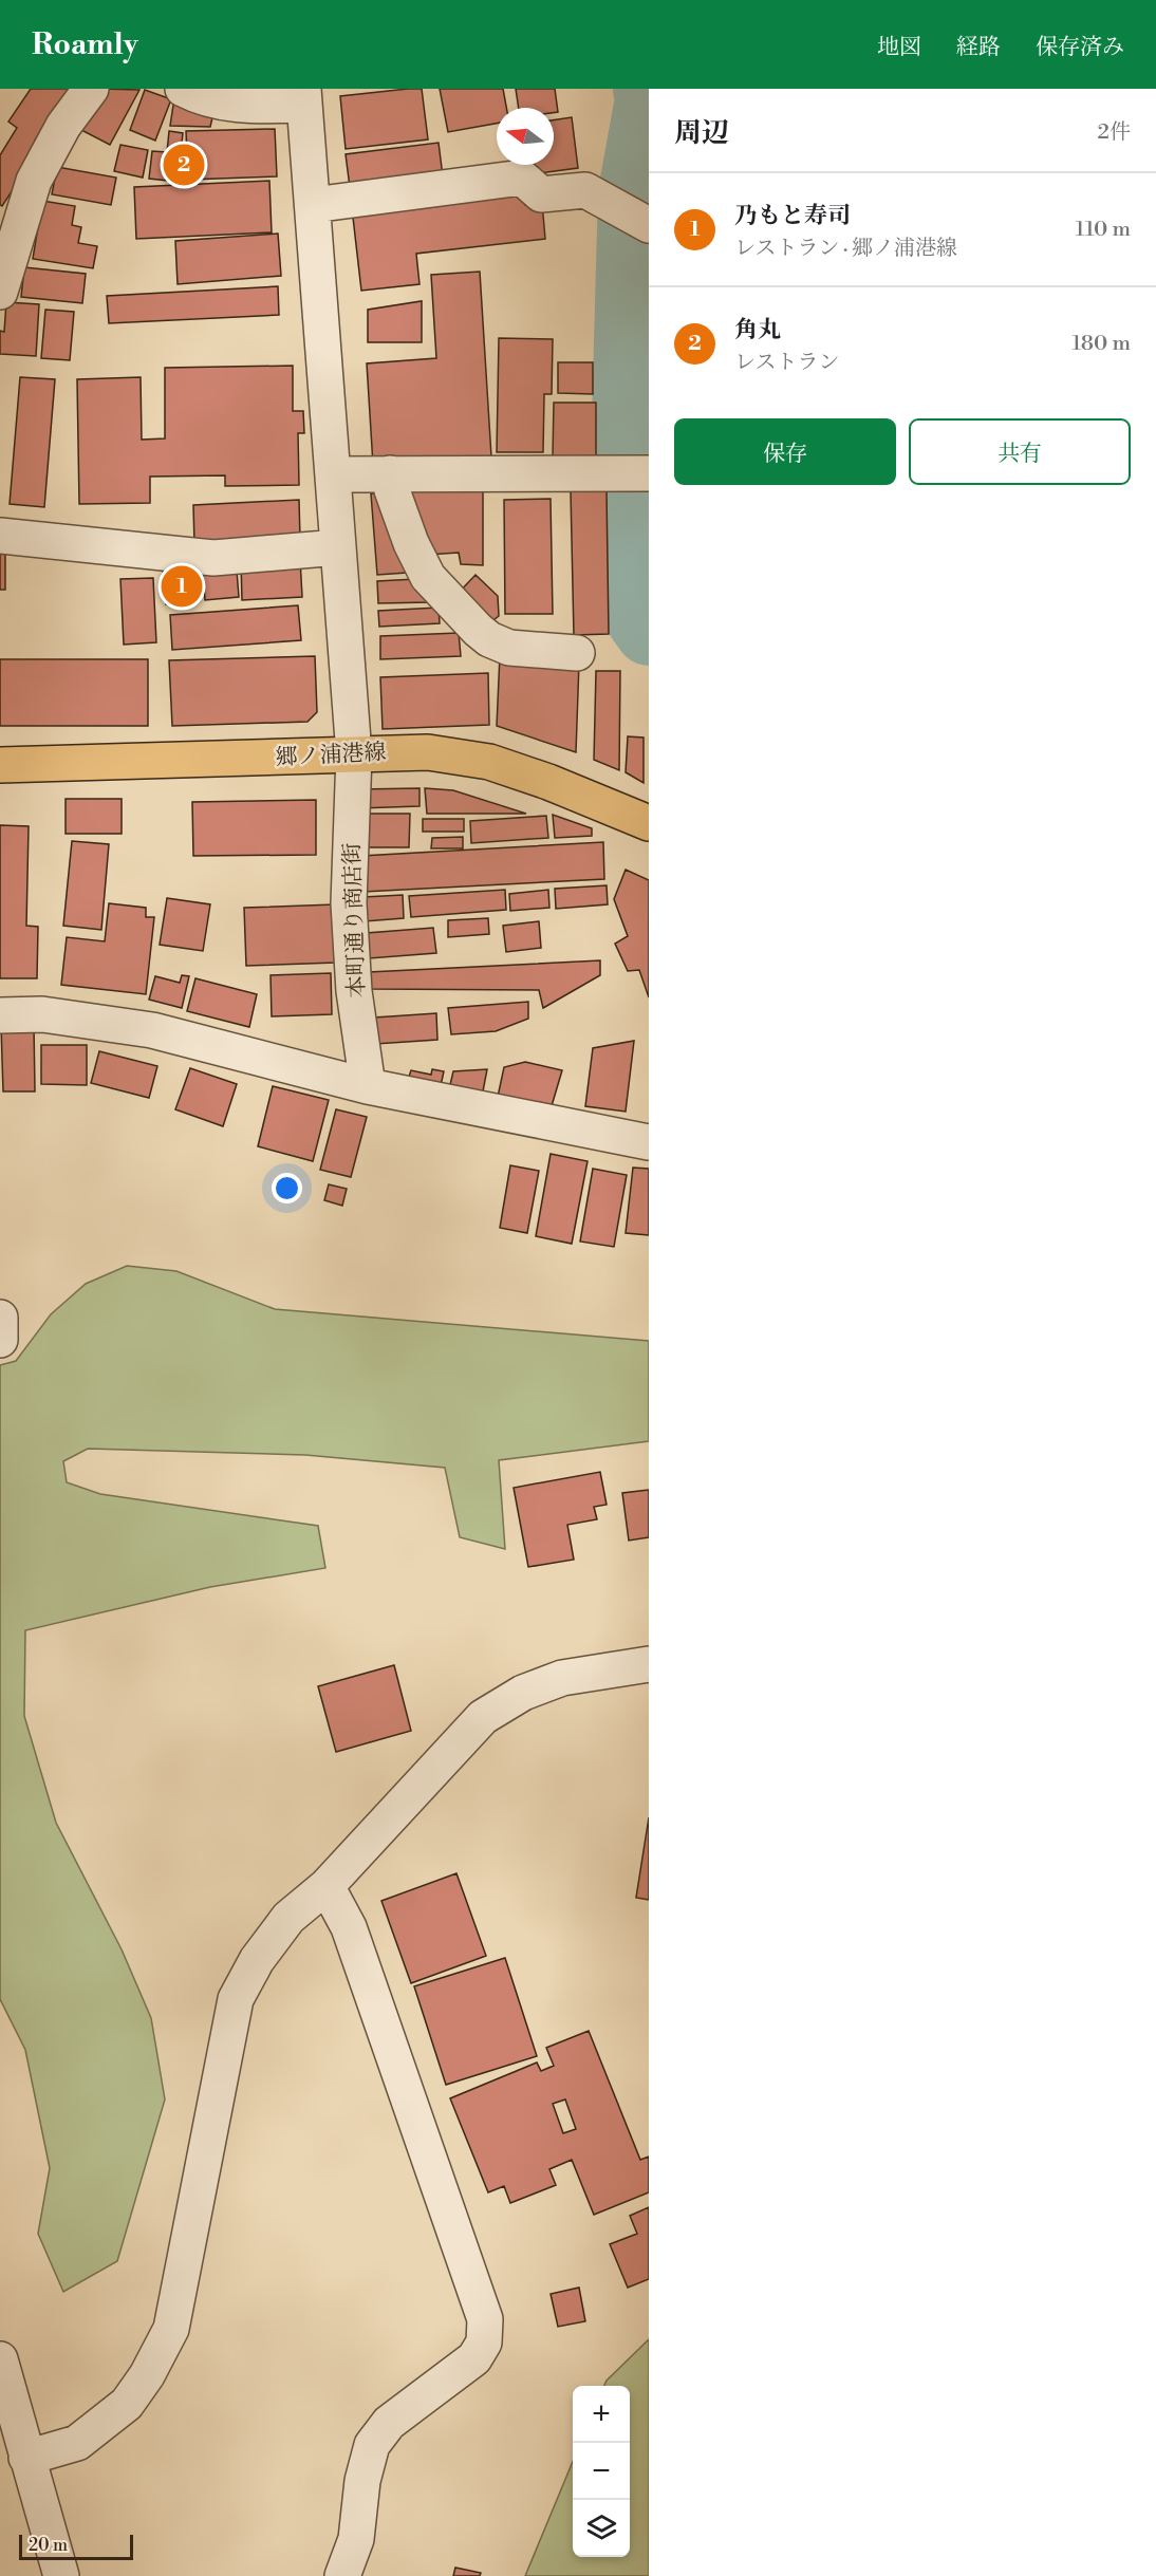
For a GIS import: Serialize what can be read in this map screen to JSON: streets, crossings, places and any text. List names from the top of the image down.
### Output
{
  "streets": {
    "main road": ["郷ノ浦港線"],
    "street": ["本町通り商店街"]
  },
  "crossings": [
    ["郷ノ浦港線", "本町通り商店街"]
  ],
  "scale_bar": "20 m",
  "north": "left",
  "page": {
    "header": "Roamly",
    "nav": ["地図", "経路", "保存済み"],
    "heading": ["周辺", "2件"],
    "pins": ["2", "1"],
    "list": [
      {
        "mark": "1",
        "name": "乃もと寿司",
        "note": "レストラン · 郷ノ浦港線",
        "value": "110 m"
      },
      {
        "mark": "2",
        "name": "角丸",
        "note": "レストラン",
        "value": "180 m"
      }
    ],
    "buttons": ["保存", "共有"],
    "map_buttons": ["+", "−"],
    "scale": "20 m"
  }
}
